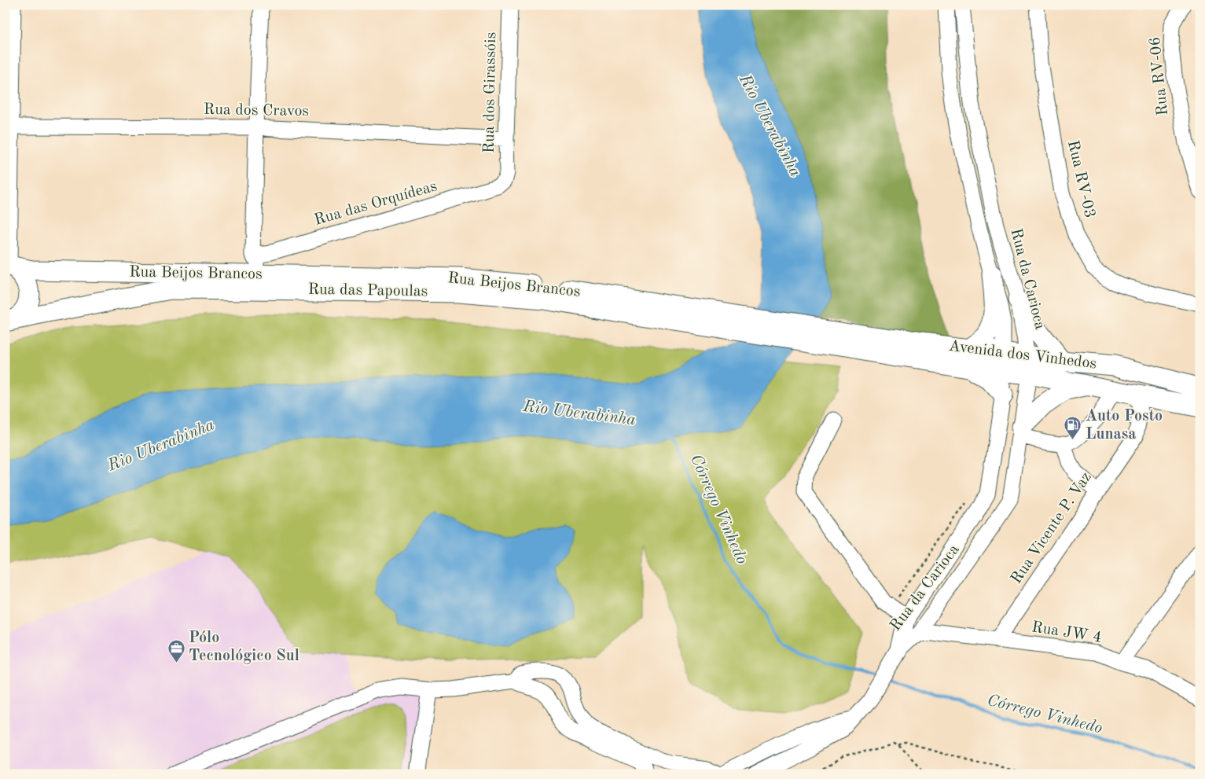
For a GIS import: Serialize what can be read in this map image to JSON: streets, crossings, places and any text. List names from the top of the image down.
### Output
{
  "streets": {
    "main road": ["Rua Beijos Brancos", "Rua das Papoulas", "Avenida dos Vinhedos"],
    "street": [
      "Rua RV-06",
      "Rua dos Girassóis",
      "Rua dos Cravos",
      "Rua RV-03",
      "Rua das Orquídeas",
      "Rua da Carioca",
      "Rua Vicente P. Vaz",
      "Rua JW 4"
    ]
  },
  "crossings": [
    ["Rua dos Girassóis", "Rua dos Cravos"],
    ["Rua dos Girassóis", "Rua das Orquídeas"],
    ["Rua Beijos Brancos", "Rua das Papoulas"],
    ["Rua Beijos Brancos", "Avenida dos Vinhedos"],
    ["Rua da Carioca", "Avenida dos Vinhedos"],
    ["Rua da Carioca", "Rua JW 4"],
    ["Rua das Papoulas", "Avenida dos Vinhedos"],
    ["Avenida dos Vinhedos", "Rua Vicente P. Vaz"],
    ["Rua Vicente P. Vaz", "Rua JW 4"]
  ],
  "water": ["Rio Uberabinha", "Córrego Vinhedo"],
  "places": {
    "fuel station": ["Auto Posto Lunasa"],
    "office": ["Pólo Tecnológico Sul"]
  }
}
